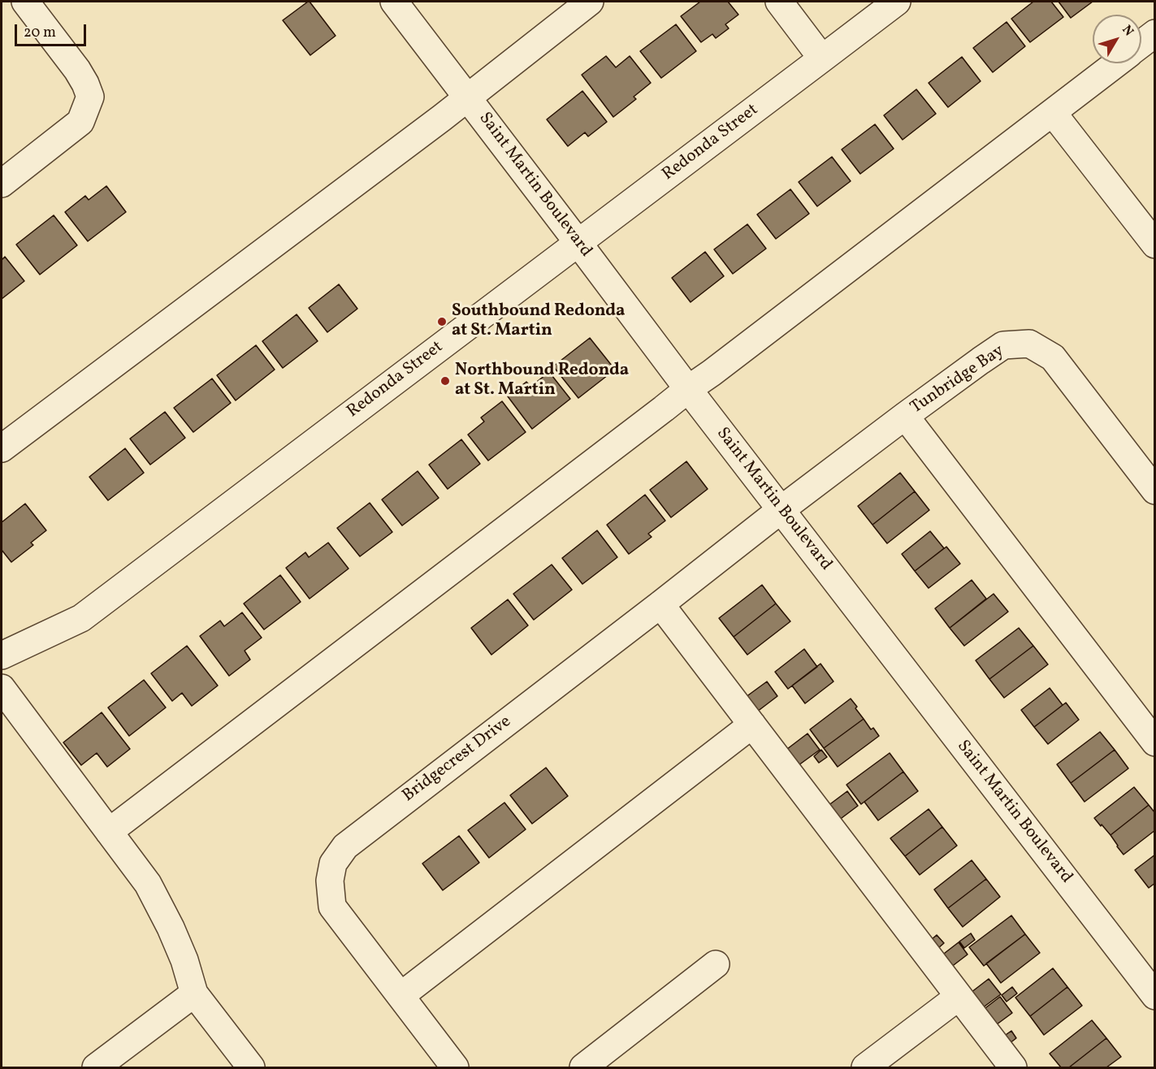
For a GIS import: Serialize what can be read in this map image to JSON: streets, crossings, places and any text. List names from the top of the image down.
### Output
{
  "streets": {
    "street": [
      "Redonda Street",
      "Saint Martin Boulevard",
      "Tunbridge Bay",
      "Bridgecrest Drive"
    ]
  },
  "crossings": [
    ["Redonda Street", "Saint Martin Boulevard"],
    ["Saint Martin Boulevard", "Tunbridge Bay"],
    ["Saint Martin Boulevard", "Bridgecrest Drive"],
    ["Tunbridge Bay", "Bridgecrest Drive"]
  ],
  "places": ["Southbound Redonda at St. Martin", "Northbound Redonda at St. Martin"],
  "scale_bar": "20 m",
  "north": "top right"
}
